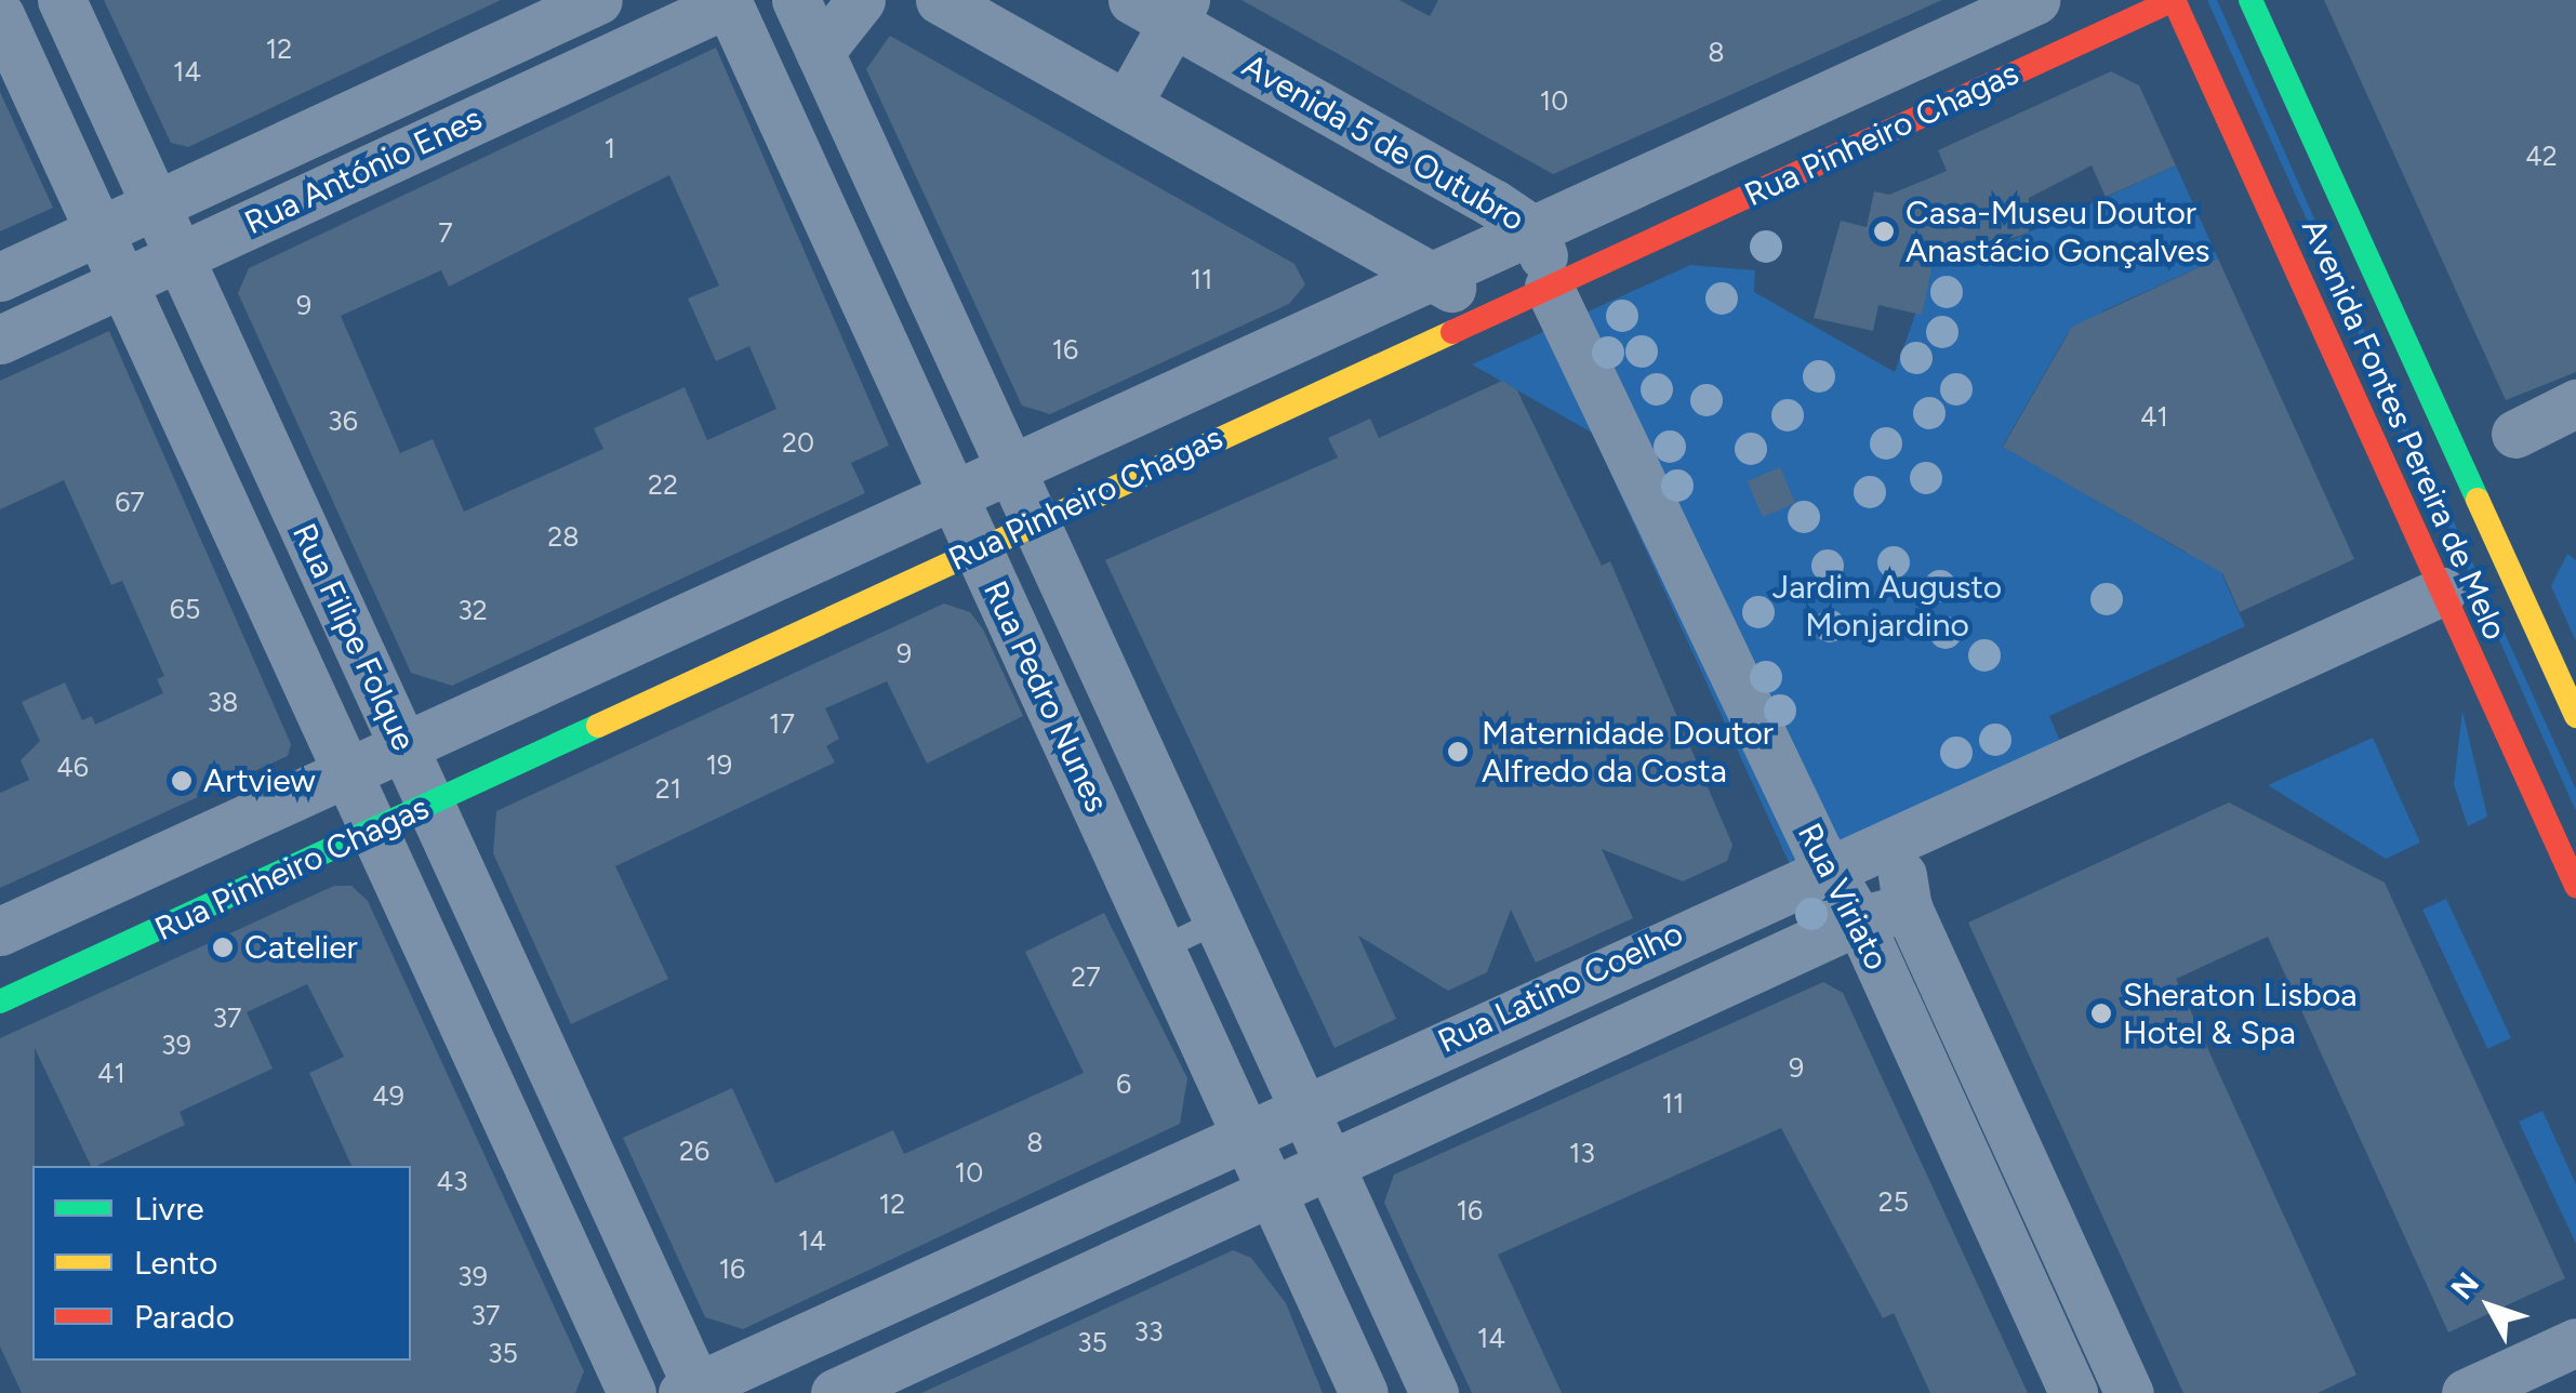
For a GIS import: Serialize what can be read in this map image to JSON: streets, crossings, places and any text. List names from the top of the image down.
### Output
{
  "streets": {
    "street": [
      "Rua Pinheiro Chagas",
      "Avenida 5 de Outubro",
      "Rua António Enes",
      "Avenida Fontes Pereira de Melo",
      "Rua Filipe Folque",
      "Rua Pedro Nunes",
      "Rua Viriato",
      "Rua Latino Coelho"
    ]
  },
  "crossings": [
    ["Rua Pinheiro Chagas", "Avenida 5 de Outubro"],
    ["Rua Pinheiro Chagas", "Avenida Fontes Pereira de Melo"],
    ["Rua Pinheiro Chagas", "Rua Filipe Folque"],
    ["Rua Pinheiro Chagas", "Rua Pedro Nunes"],
    ["Rua Pinheiro Chagas", "Rua Viriato"],
    ["Avenida 5 de Outubro", "Rua Viriato"],
    ["Rua António Enes", "Rua Filipe Folque"],
    ["Rua António Enes", "Rua Pedro Nunes"],
    ["Avenida Fontes Pereira de Melo", "Rua Latino Coelho"],
    ["Rua Filipe Folque", "Rua Latino Coelho"],
    ["Rua Pedro Nunes", "Rua Latino Coelho"],
    ["Rua Viriato", "Rua Latino Coelho"]
  ],
  "parks": ["Jardim Augusto Monjardino"],
  "places": [
    "Casa-Museu Doutor Anastácio Gonçalves",
    "Maternidade Doutor Alfredo da Costa",
    "Artview",
    "Catelier",
    "Sheraton Lisboa Hotel & Spa"
  ],
  "house_numbers": [
    "12",
    "8",
    "14",
    "10",
    "1",
    "42",
    "7",
    "11",
    "9",
    "16",
    "41",
    "36",
    "20",
    "22",
    "67",
    "28",
    "65",
    "32",
    "9",
    "38",
    "17",
    "19",
    "46",
    "21",
    "27",
    "37",
    "39",
    "9",
    "41",
    "6",
    "49",
    "11",
    "8",
    "26",
    "13",
    "10",
    "43",
    "25",
    "12",
    "16",
    "14",
    "16",
    "39",
    "37",
    "33",
    "14",
    "35",
    "35"
  ],
  "legend": ["Livre", "Lento", "Parado"],
  "north": "top left"
}
